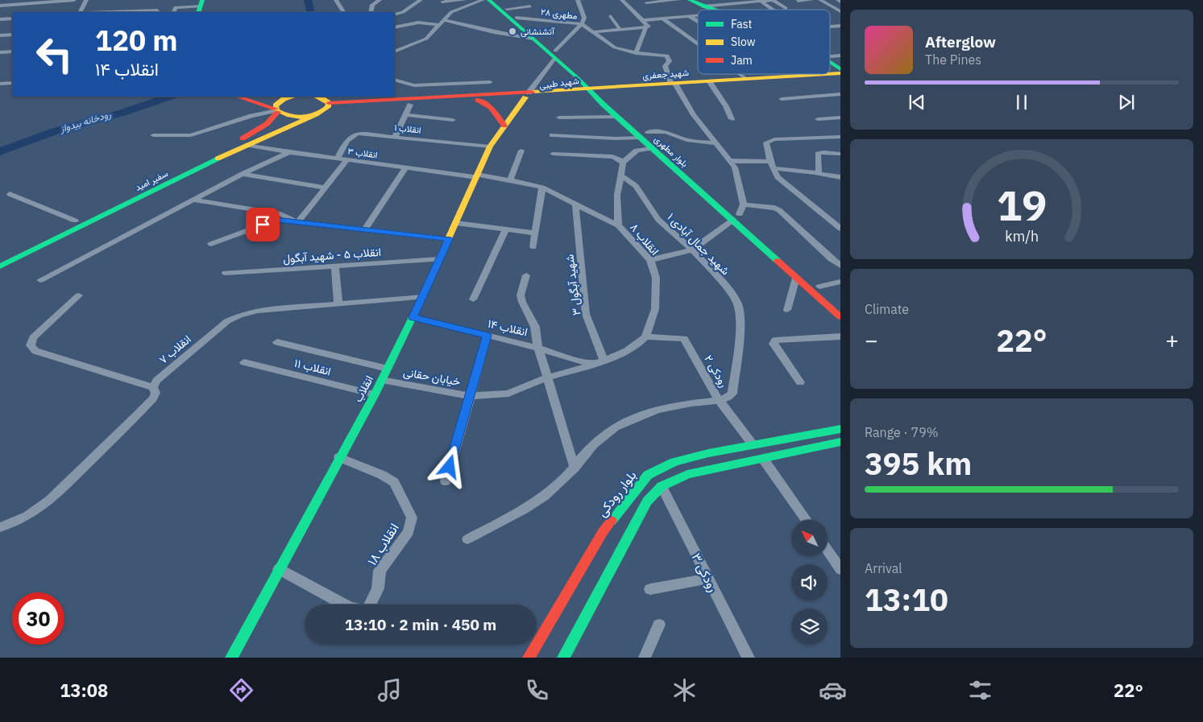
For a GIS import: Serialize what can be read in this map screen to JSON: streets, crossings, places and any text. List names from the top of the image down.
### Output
{
  "streets": {
    "street": [
      "مطهری ۲۸",
      "شهید جعفری",
      "شهید طیبی",
      "انقلاب ۱",
      "بلوار مطهری",
      "انقلاب ۳",
      "سفیر امید",
      "انقلاب ۸",
      "شهید جمال آبادی ۱",
      "انقلاب ۵ - شهید آبگول",
      "شهید آبگول ۳",
      "انقلاب ۱۴",
      "انقلاب ۷",
      "انقلاب ۱۱",
      "رودکی ۲",
      "خیابان حقانی",
      "انقلاب",
      "بلوار رودکی",
      "انقلاب ۱۸",
      "رودکی ۳"
    ]
  },
  "crossings": [
    ["مطهری ۲۸", "شهید جعفری"],
    ["مطهری ۲۸", "بلوار مطهری"],
    ["شهید جعفری", "شهید طیبی"],
    ["شهید جعفری", "بلوار مطهری"],
    ["شهید طیبی", "بلوار مطهری"],
    ["شهید طیبی", "سفیر امید"],
    ["شهید طیبی", "انقلاب"],
    ["انقلاب ۱", "انقلاب ۳"],
    ["انقلاب ۱", "انقلاب"],
    ["انقلاب ۳", "سفیر امید"],
    ["انقلاب ۳", "انقلاب ۸"],
    ["انقلاب ۳", "انقلاب"],
    ["انقلاب ۸", "شهید آبگول ۳"],
    ["انقلاب ۸", "رودکی ۲"],
    ["انقلاب ۸", "انقلاب"],
    ["شهید جمال آبادی ۱", "رودکی ۲"],
    ["انقلاب ۵ - شهید آبگول", "انقلاب"],
    ["شهید آبگول ۳", "انقلاب ۱۴"],
    ["شهید آبگول ۳", "خیابان حقانی"],
    ["انقلاب ۱۴", "خیابان حقانی"],
    ["انقلاب ۱۴", "انقلاب"],
    ["انقلاب ۷", "انقلاب"],
    ["انقلاب ۱۱", "انقلاب"],
    ["رودکی ۲", "بلوار رودکی"],
    ["خیابان حقانی", "انقلاب"],
    ["انقلاب", "انقلاب ۱۸"]
  ],
  "water": ["رودخانه بیدواز"],
  "places": ["آتشنشانی"],
  "legend": ["Fast", "Slow", "Jam"],
  "north": "top left",
  "page": {
    "turn": ["120 m", "انقلاب ۱۴"],
    "song": ["Afterglow", "The Pines"],
    "tile": [
      "Climate",
      ["Range · 79%", "395 km"],
      ["Arrival", "13:10"]
    ],
    "heat": ["−", "22°", "+"],
    "limit": "30",
    "trip": "13:10 · 2 min · 450 m",
    "tabs": ["13:08", "22°"],
    "gauge": ["19", "km/h"]
  }
}
